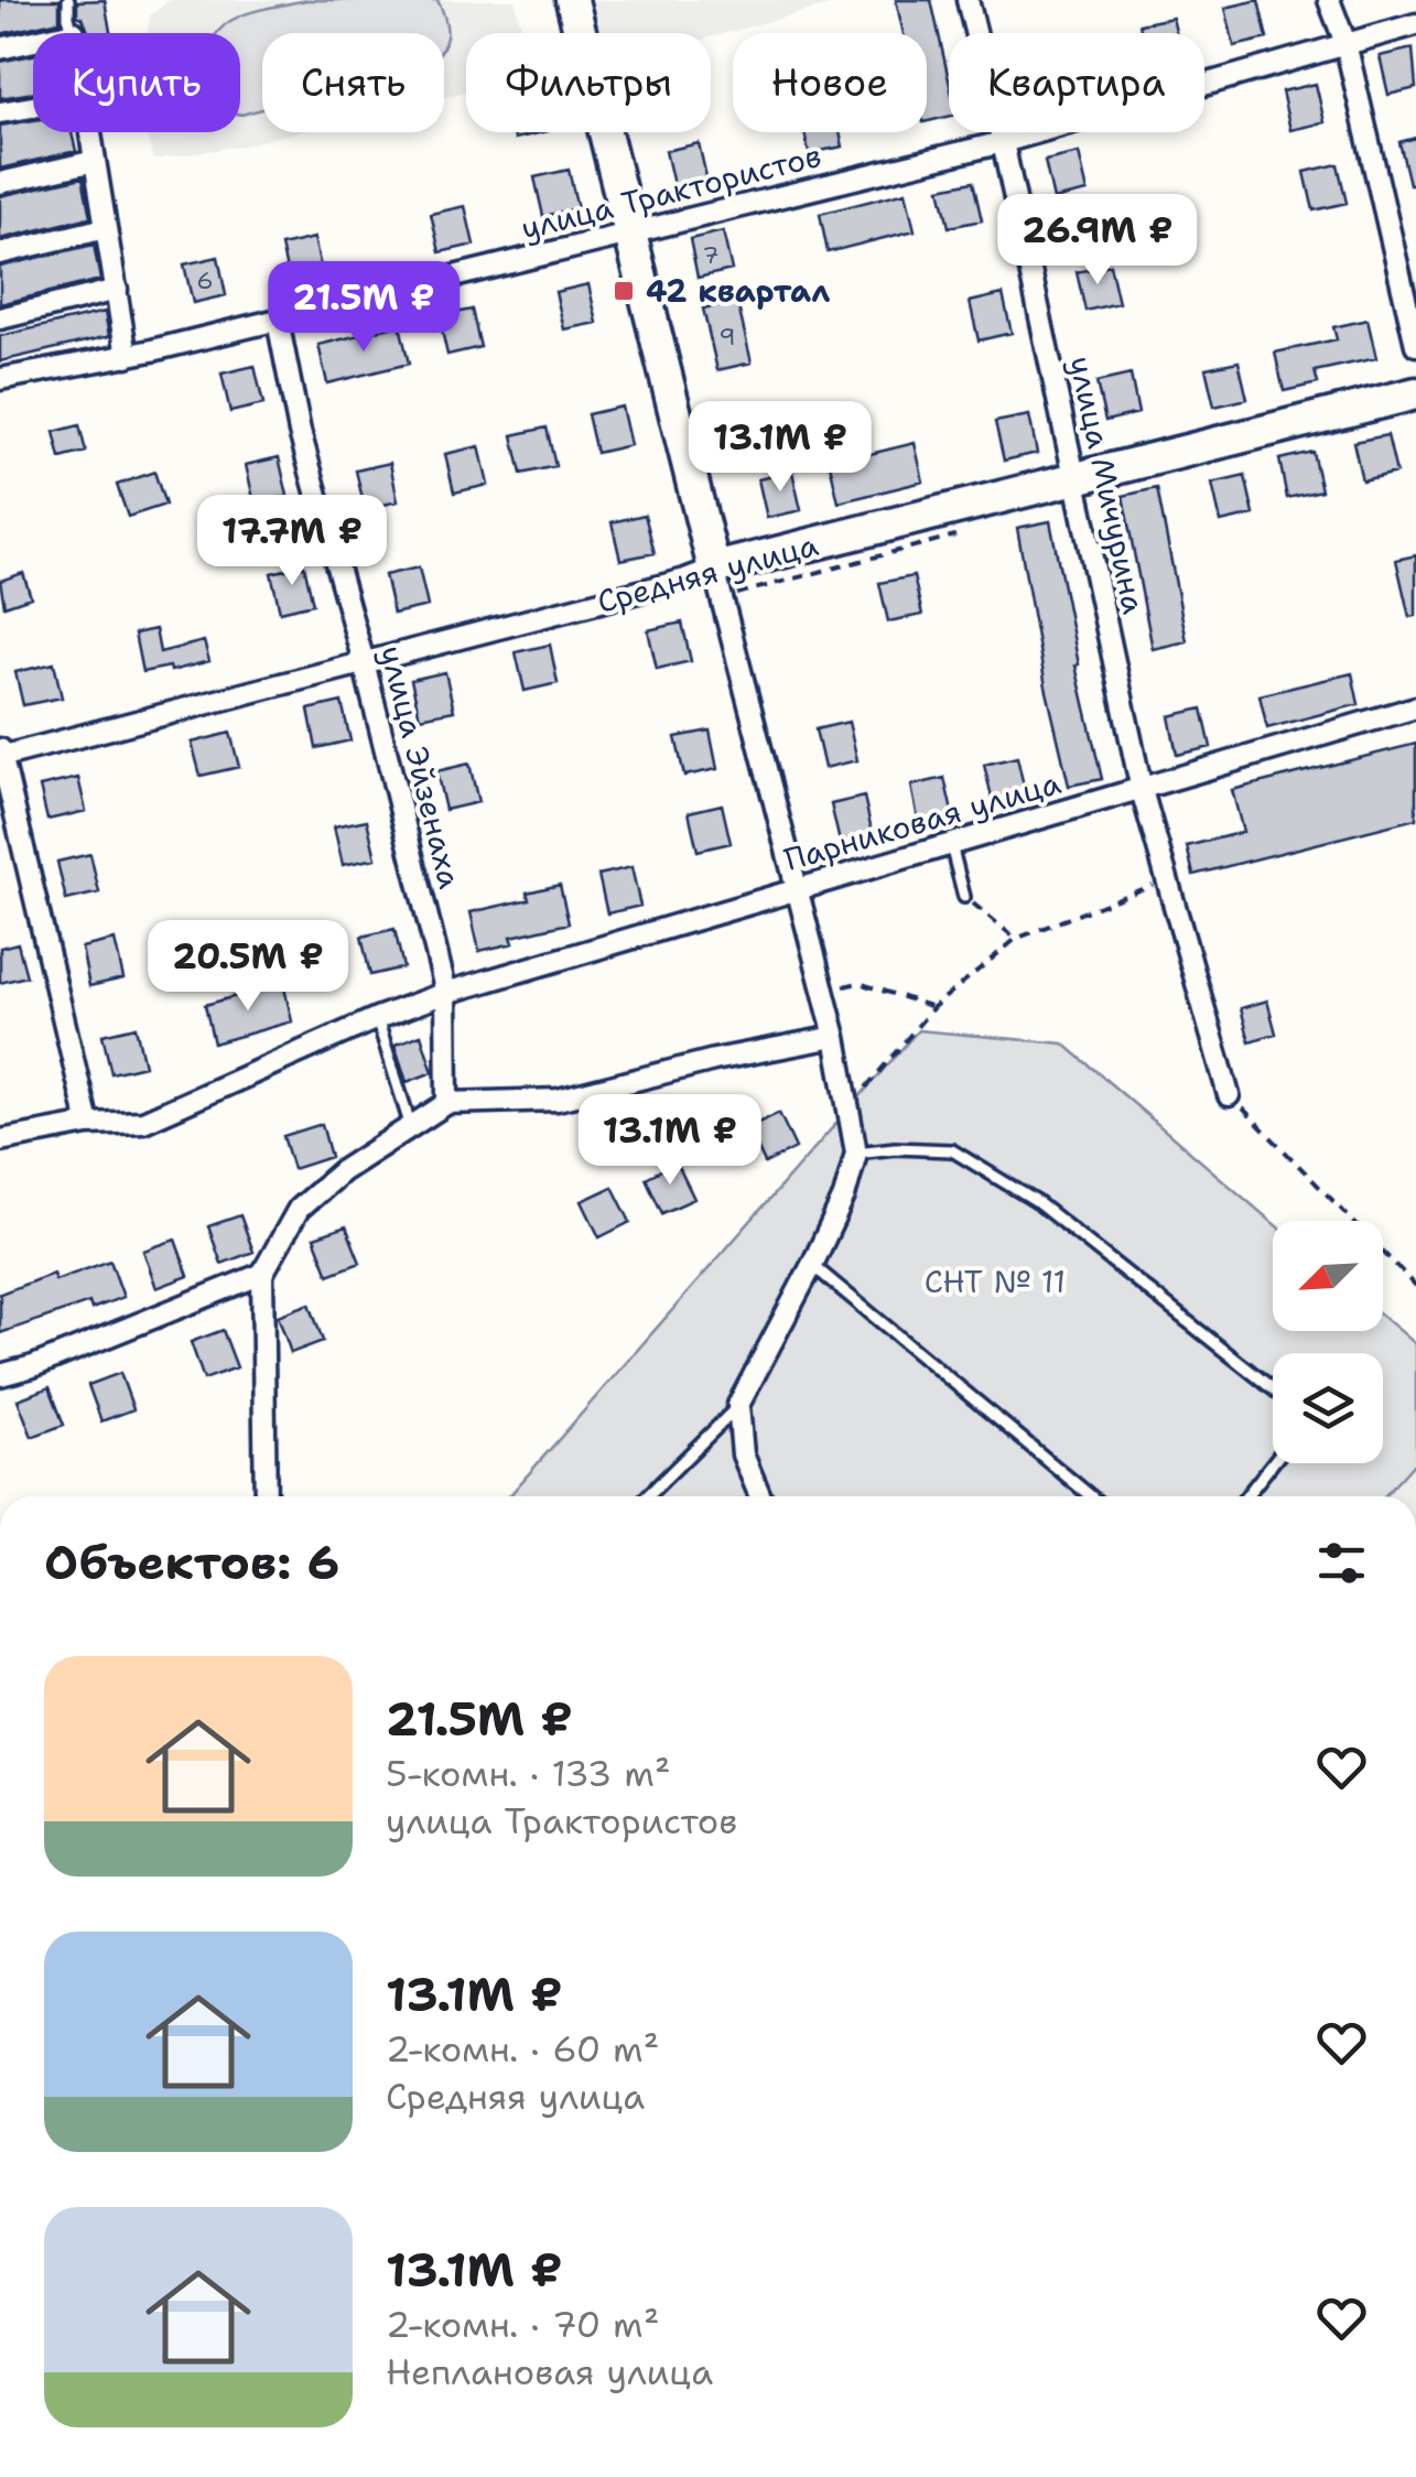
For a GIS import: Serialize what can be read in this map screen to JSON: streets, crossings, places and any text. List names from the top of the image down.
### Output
{
  "streets": {
    "main road": ["Средняя улица"],
    "street": [
      "улица Трактористов",
      "улица Мичурина",
      "улица Эйзенаха",
      "Парниковая улица"
    ]
  },
  "crossings": [
    ["улица Трактористов", "улица Мичурина"],
    ["улица Трактористов", "улица Эйзенаха"],
    ["улица Мичурина", "Средняя улица"],
    ["улица Мичурина", "Парниковая улица"],
    ["Средняя улица", "улица Эйзенаха"],
    ["улица Эйзенаха", "Парниковая улица"]
  ],
  "parks": ["СНТ № 11"],
  "places": {
    "transit": ["42 квартал"]
  },
  "house_numbers": ["7", "6", "9"],
  "north": "bottom left",
  "page": {
    "chip": [
      "Купить",
      "Снять",
      "Фильтры",
      "Новое",
      "Квартира"
    ],
    "price": [
      "26.9M ₽",
      "21.5M ₽",
      "13.1M ₽",
      "17.7M ₽",
      "20.5M ₽",
      "13.1M ₽"
    ],
    "heading": "Объектов: 6",
    "list": [
      {
        "name": "21.5M ₽",
        "note": "5-комн. · 133 m² · улица Трактористов"
      },
      {
        "name": "13.1M ₽",
        "note": "2-комн. · 60 m² · Средняя улица"
      },
      {
        "name": "13.1M ₽",
        "note": "2-комн. · 70 m² · Неплановая улица"
      }
    ]
  }
}
